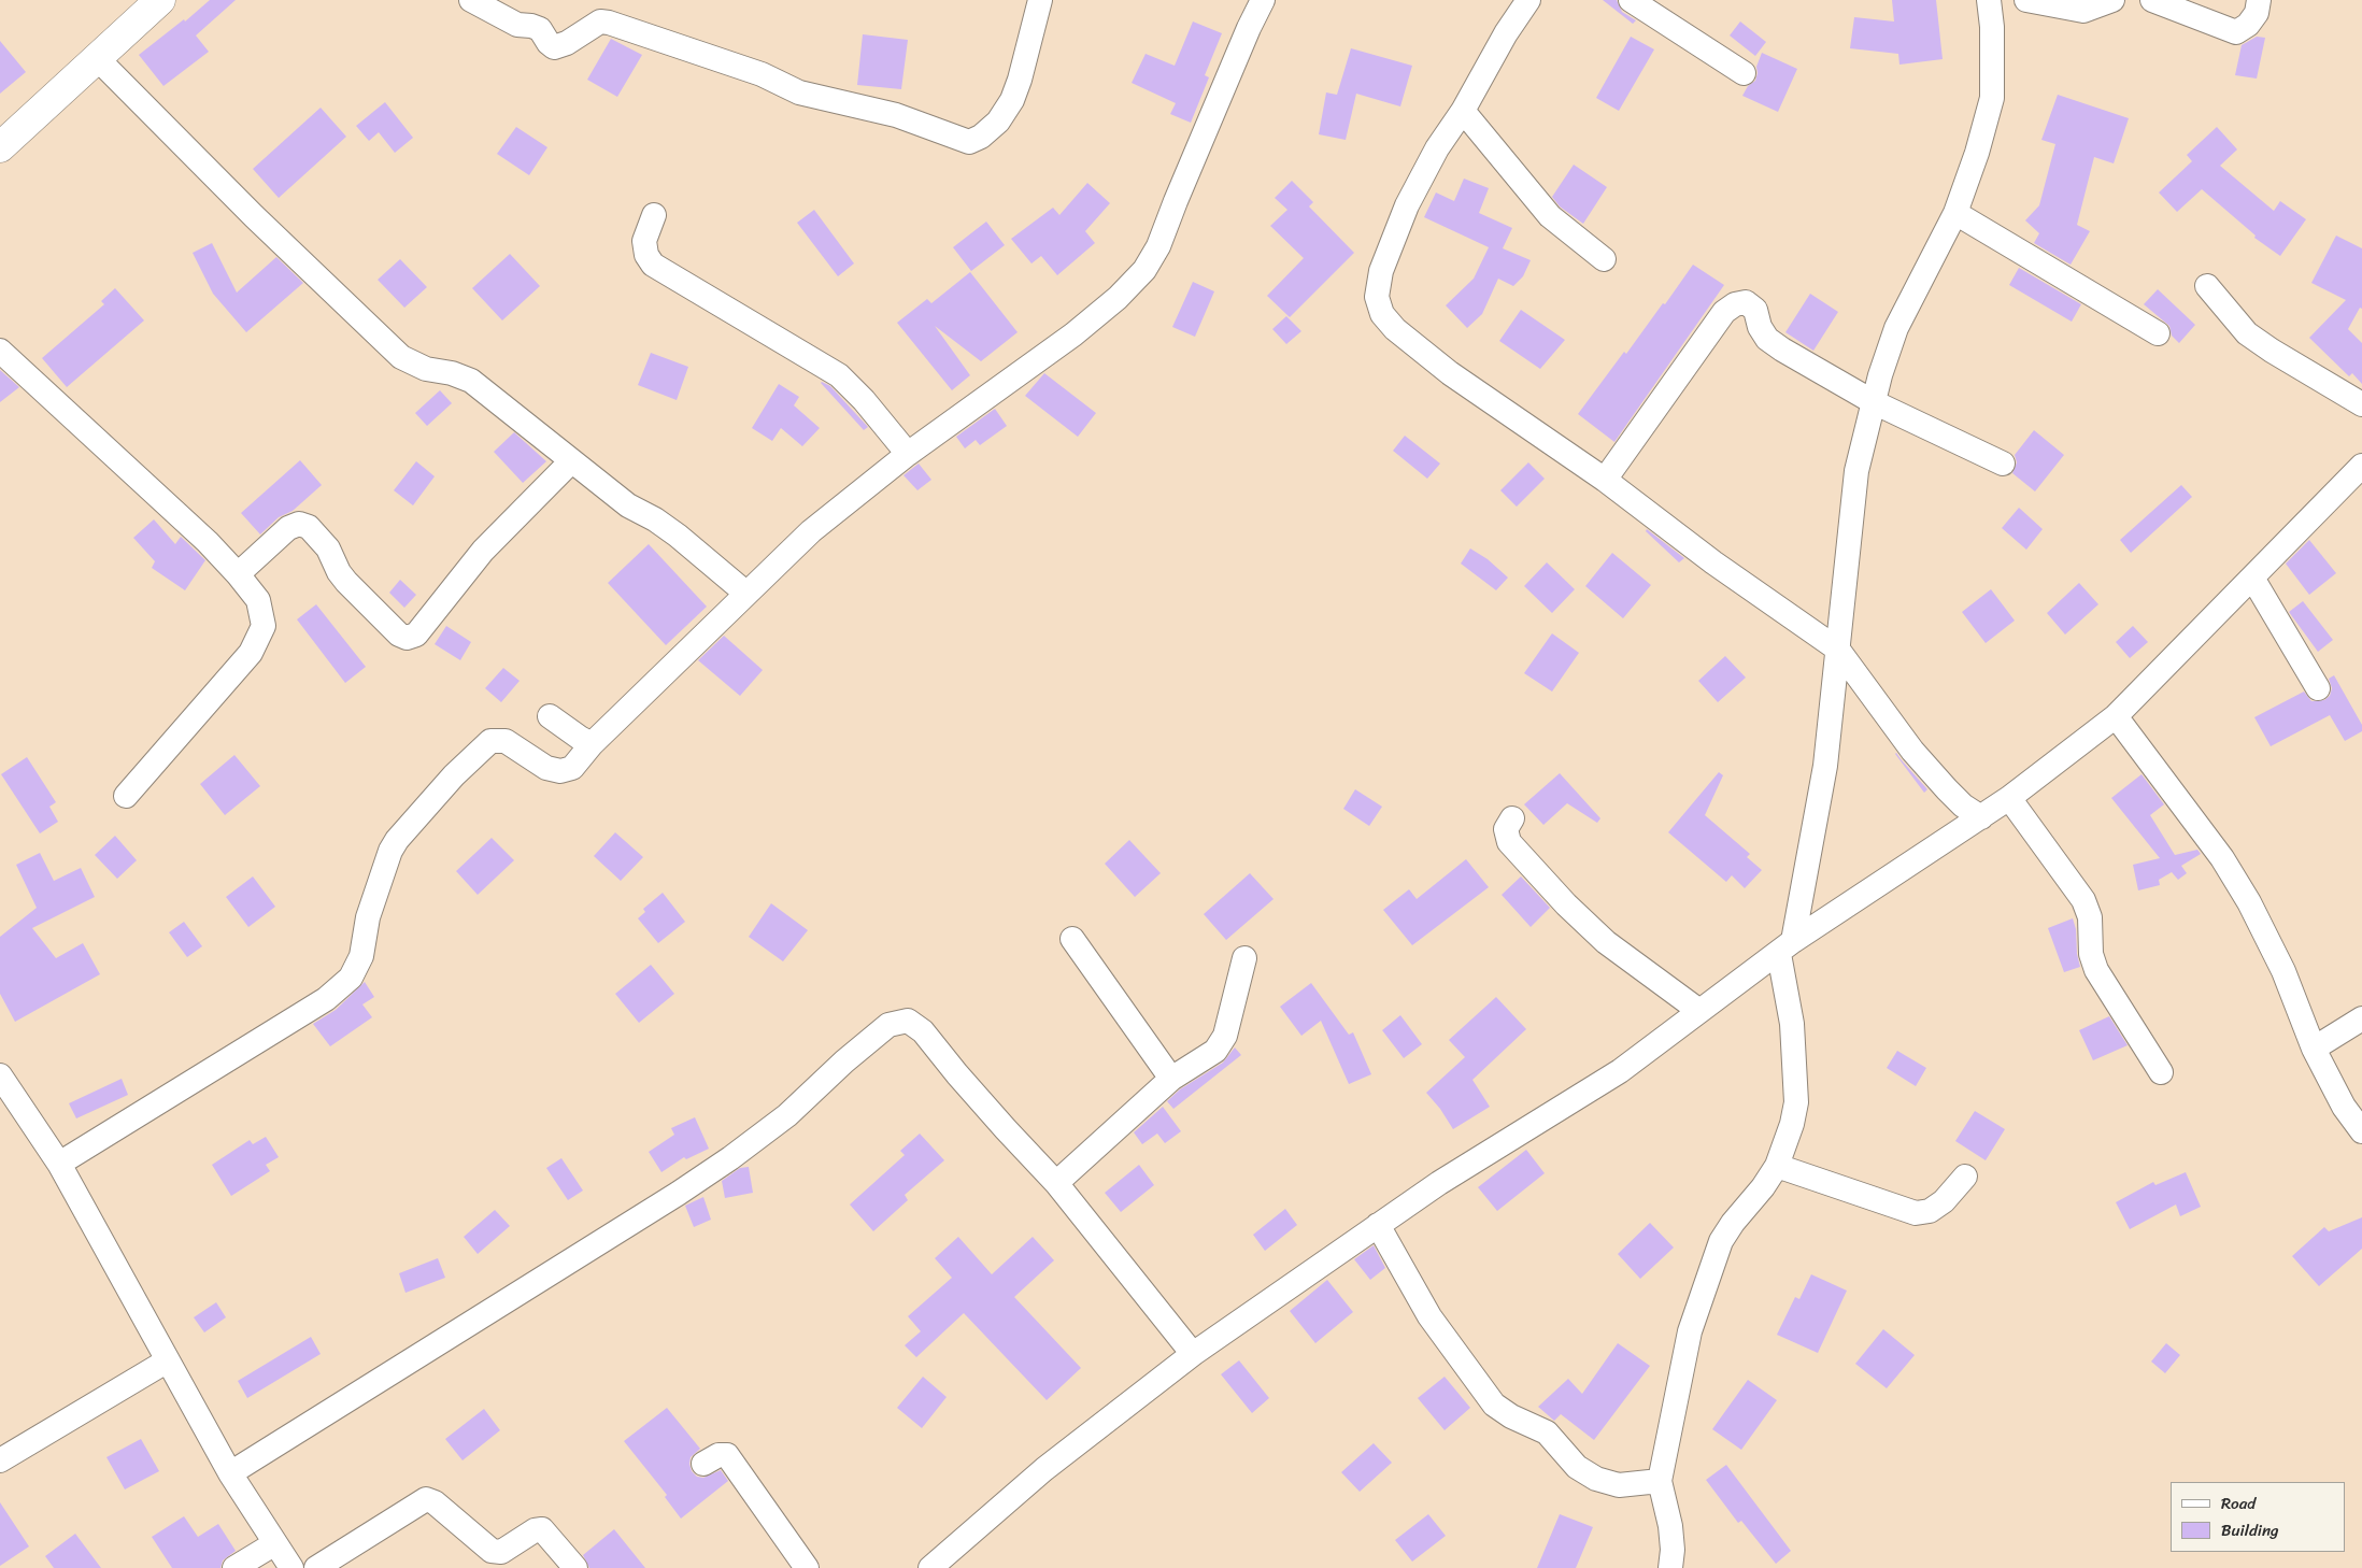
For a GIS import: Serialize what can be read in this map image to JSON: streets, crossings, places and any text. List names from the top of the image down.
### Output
{
  "legend": ["Road", "Building"]
}
